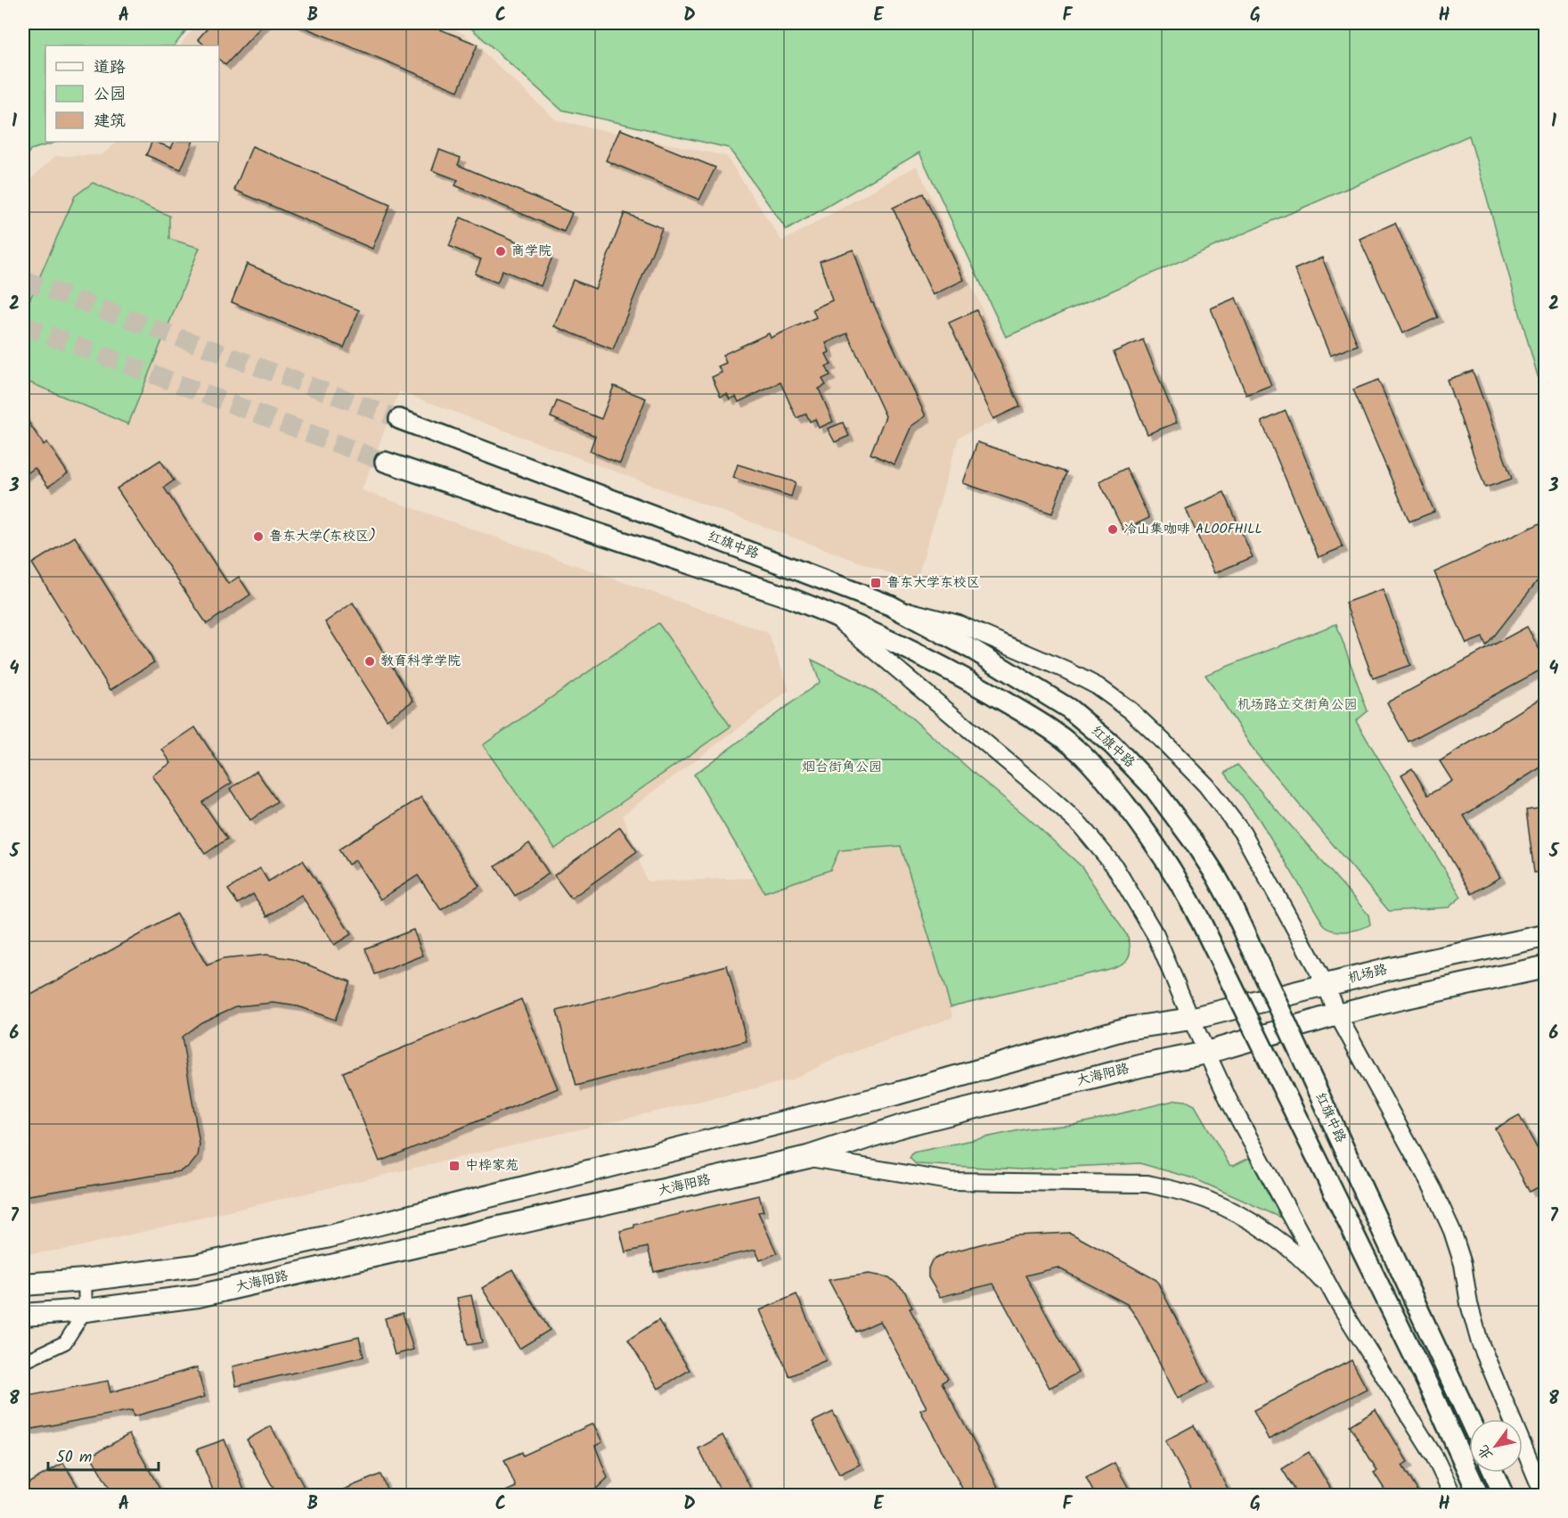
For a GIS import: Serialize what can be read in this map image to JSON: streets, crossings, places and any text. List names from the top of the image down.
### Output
{
  "streets": {
    "highway": ["机场路", "大海阳路"],
    "main road": ["红旗中路"]
  },
  "parks": ["机场路立交街角公园", "烟台街角公园"],
  "places": {
    "other": [
      "商学院",
      "冷山集咖啡 ALOOFHILL",
      "鲁东大学(东校区)",
      "教育科学学院"
    ],
    "transit": ["鲁东大学东校区", "中桦家苑"]
  },
  "legend": ["道路", "公园", "建筑"],
  "scale_bar": "50 m",
  "north": "bottom left",
  "grid": {
    "columns": [
      "A",
      "B",
      "C",
      "D",
      "E",
      "F",
      "G",
      "H"
    ],
    "rows": [
      "1",
      "2",
      "3",
      "4",
      "5",
      "6",
      "7",
      "8"
    ]
  }
}
